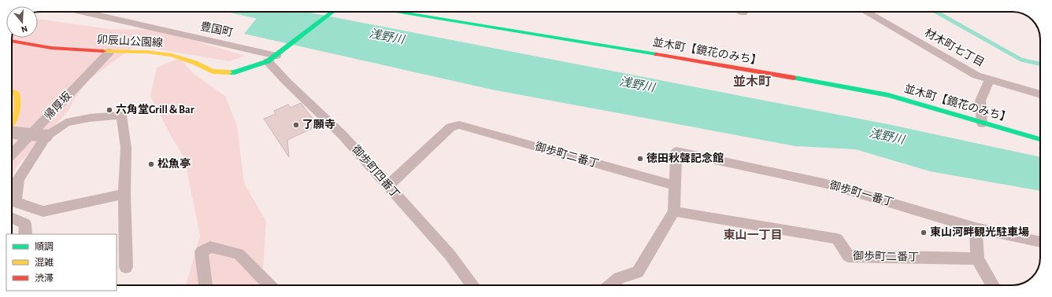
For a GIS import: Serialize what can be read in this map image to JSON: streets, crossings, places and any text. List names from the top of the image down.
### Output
{
  "streets": {
    "street": [
      "豊国町",
      "卯辰山公園線",
      "材木町七丁目",
      "並木町【鏡花のみち】",
      "帰厚坂",
      "御歩町二番丁",
      "御歩町四番丁",
      "御歩町一番丁"
    ]
  },
  "crossings": [
    ["豊国町", "卯辰山公園線"],
    ["豊国町", "御歩町四番丁"],
    ["卯辰山公園線", "帰厚坂"],
    ["卯辰山公園線", "御歩町四番丁"],
    ["御歩町二番丁", "御歩町四番丁"],
    ["御歩町二番丁", "御歩町一番丁"]
  ],
  "districts": ["並木町", "東山一丁目"],
  "water": ["浅野川"],
  "places": [
    "六角堂Grill＆Bar",
    "了願寺",
    "徳田秋聲記念館",
    "松魚亭",
    "東山河畔観光駐車場"
  ],
  "legend": ["順調", "混雑", "渋滞"],
  "north": "bottom"
}
